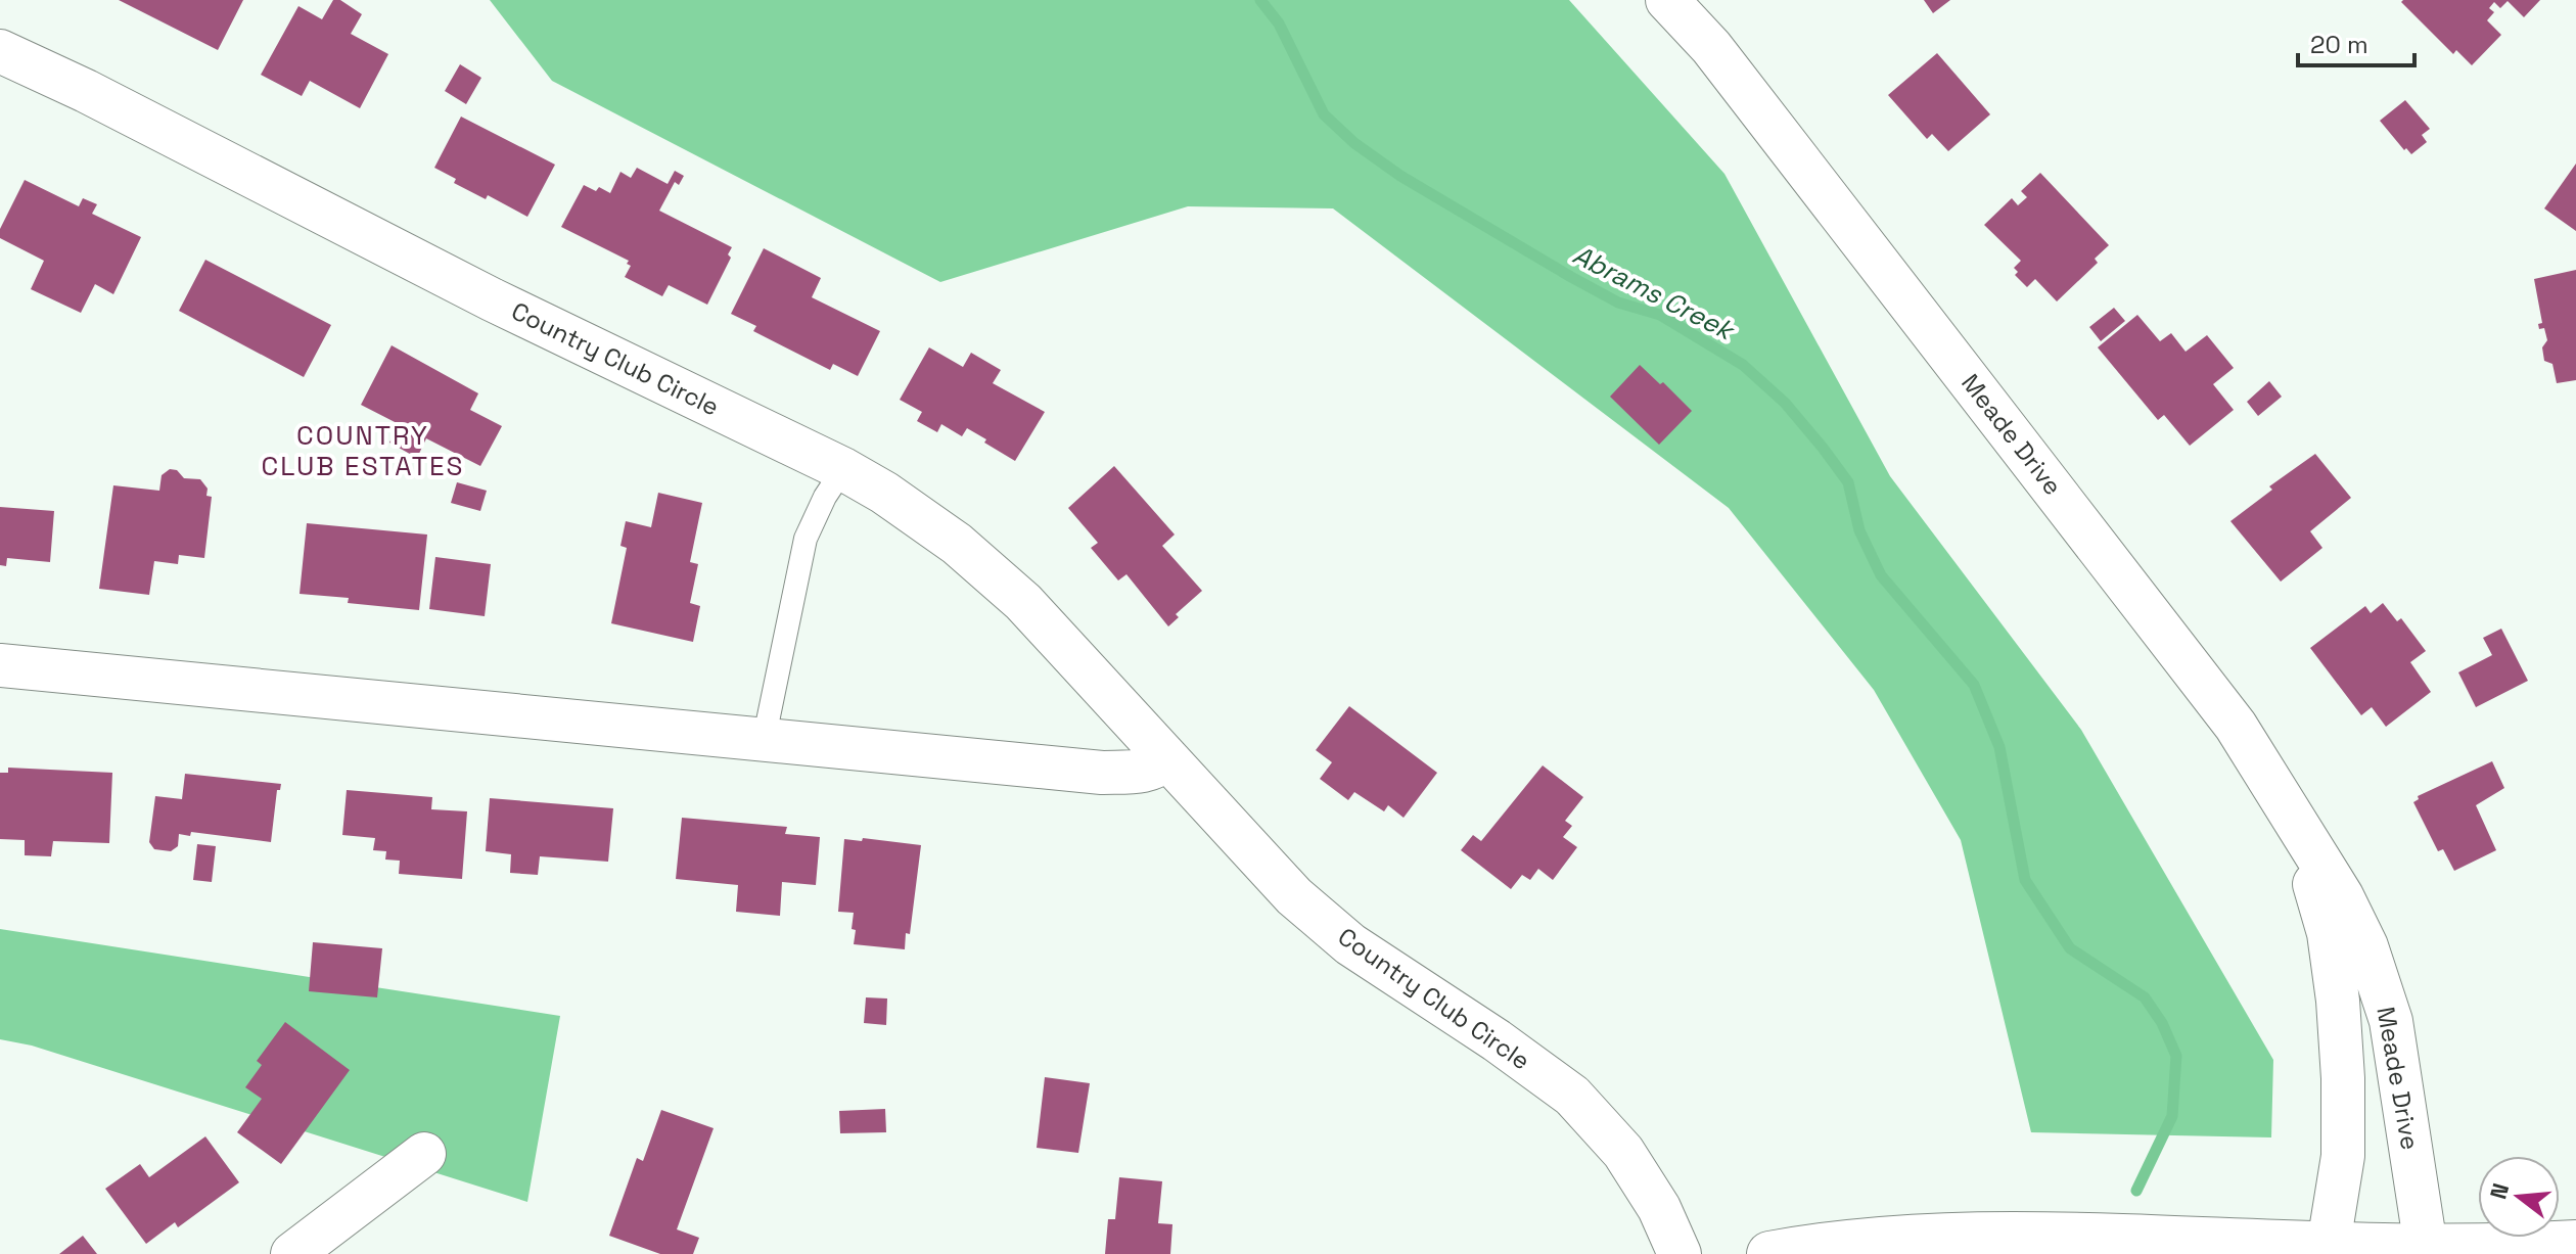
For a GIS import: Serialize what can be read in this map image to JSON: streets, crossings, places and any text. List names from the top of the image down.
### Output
{
  "streets": {
    "street": ["Country Club Circle", "Meade Drive"]
  },
  "districts": ["COUNTRY CLUB ESTATES"],
  "water": ["Abrams Creek"],
  "scale_bar": "20 m",
  "north": "left"
}
